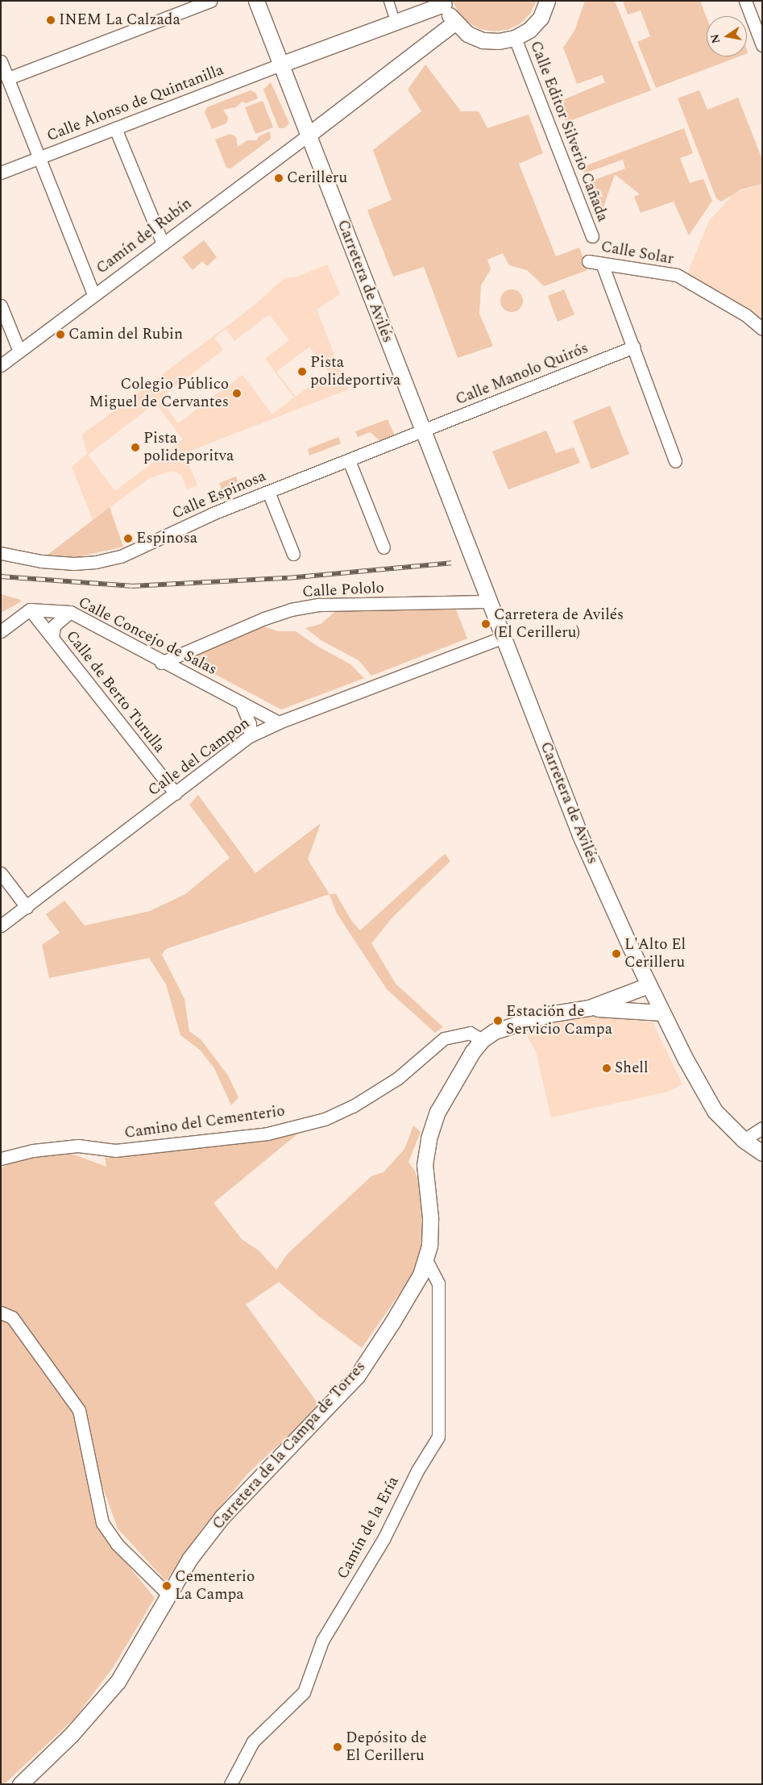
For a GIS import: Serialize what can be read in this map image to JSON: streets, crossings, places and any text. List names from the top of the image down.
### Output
{
  "streets": {
    "street": [
      "Calle Alonso de Quintanilla",
      "Calle Editor Silverio Cañada",
      "Camín del Rubín",
      "Calle Solar",
      "Carretera de Avilés",
      "Calle Manolo Quirós",
      "Calle Espinosa",
      "Calle Pololo",
      "Calle Concejo de Salas",
      "Calle de Berto Turulla",
      "Calle del Campon",
      "Camino del Cementerio",
      "Carretera de la Campa de Torres",
      "Camín de la Ería"
    ]
  },
  "crossings": [
    ["Calle Alonso de Quintanilla", "Carretera de Avilés"],
    ["Camín del Rubín", "Carretera de Avilés"],
    ["Carretera de Avilés", "Calle Manolo Quirós"],
    ["Carretera de Avilés", "Calle Espinosa"],
    ["Carretera de Avilés", "Calle Pololo"],
    ["Carretera de Avilés", "Calle del Campon"],
    ["Carretera de Avilés", "Carretera de la Campa de Torres"],
    ["Calle Manolo Quirós", "Calle Espinosa"],
    ["Calle Pololo", "Calle Concejo de Salas"],
    ["Calle Concejo de Salas", "Calle de Berto Turulla"],
    ["Calle Concejo de Salas", "Calle del Campon"],
    ["Calle de Berto Turulla", "Calle del Campon"],
    ["Camino del Cementerio", "Carretera de la Campa de Torres"],
    ["Carretera de la Campa de Torres", "Camín de la Ería"]
  ],
  "places": [
    "INEM La Calzada",
    "Cerilleru",
    "Camin del Rubin",
    "Pista polideportiva",
    "Colegio Público Miguel de Cervantes",
    "Pista polideporitva",
    "Espinosa",
    "Carretera de Avilés (El Cerilleru)",
    "L'Alto El Cerilleru",
    "Estación de Servicio Campa",
    "Shell",
    "Cementerio La Campa",
    "Depósito de El Cerilleru"
  ],
  "north": "left"
}
